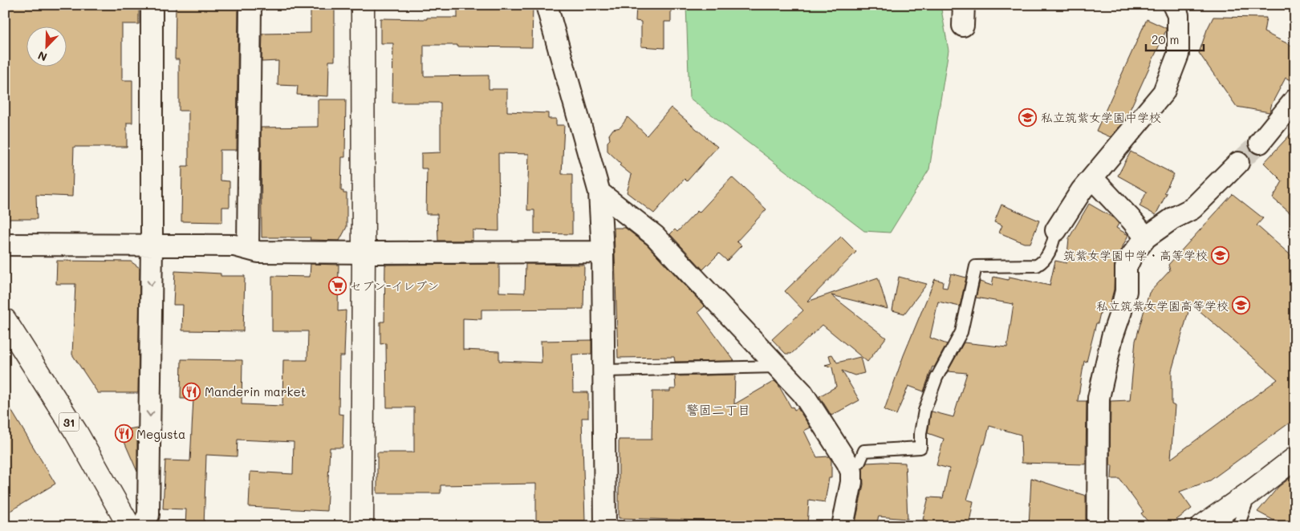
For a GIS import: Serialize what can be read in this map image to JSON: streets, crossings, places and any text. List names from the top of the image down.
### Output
{
  "streets": {
    "street": ["31"]
  },
  "districts": ["警固二丁目"],
  "places": {
    "school or university": ["私立筑紫女学園中学校", "筑紫女学園中学・高等学校", "私立筑紫女学園高等学校"],
    "supermarket": ["セブン-イレブン"],
    "restaurant": ["Manderin market", "Megusta"]
  },
  "scale_bar": "20 m",
  "north": "bottom left"
}
